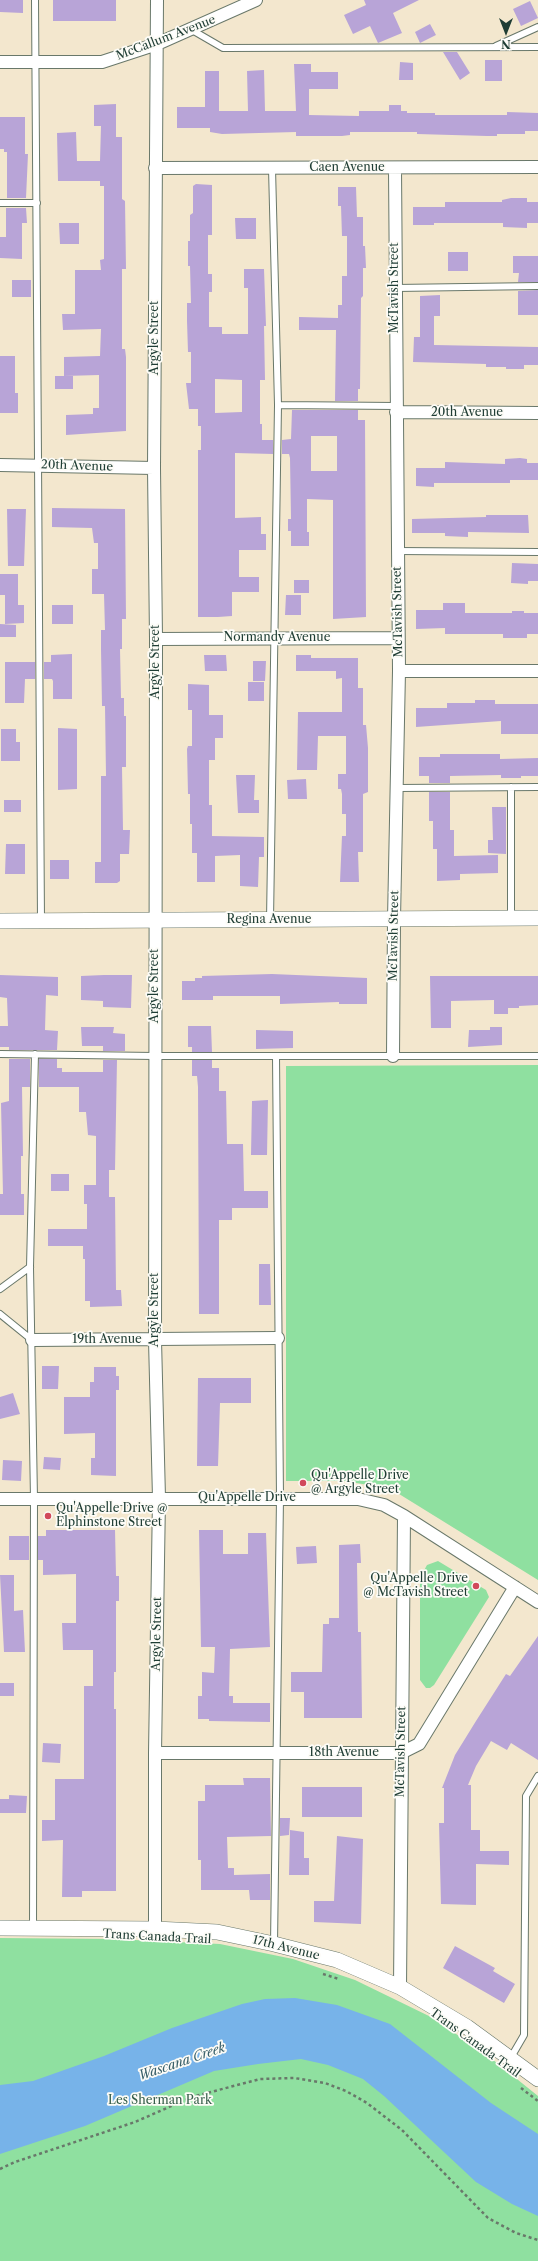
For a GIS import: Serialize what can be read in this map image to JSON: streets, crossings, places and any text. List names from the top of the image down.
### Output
{
  "streets": {
    "street": [
      "McCallum Avenue",
      "Caen Avenue",
      "McTavish Street",
      "Argyle Street",
      "20th Avenue",
      "Normandy Avenue",
      "Regina Avenue",
      "19th Avenue",
      "Qu'Appelle Drive",
      "18th Avenue",
      "17th Avenue"
    ],
    "path": ["Trans Canada Trail"]
  },
  "crossings": [
    ["McCallum Avenue", "Argyle Street"],
    ["Caen Avenue", "McTavish Street"],
    ["Caen Avenue", "Argyle Street"],
    ["McTavish Street", "20th Avenue"],
    ["McTavish Street", "Normandy Avenue"],
    ["McTavish Street", "Regina Avenue"],
    ["McTavish Street", "Qu'Appelle Drive"],
    ["McTavish Street", "18th Avenue"],
    ["McTavish Street", "17th Avenue"],
    ["Argyle Street", "20th Avenue"],
    ["Argyle Street", "Normandy Avenue"],
    ["Argyle Street", "Regina Avenue"],
    ["Argyle Street", "19th Avenue"],
    ["Argyle Street", "Qu'Appelle Drive"],
    ["Argyle Street", "18th Avenue"],
    ["Argyle Street", "17th Avenue"],
    ["Qu'Appelle Drive", "18th Avenue"]
  ],
  "water": ["Wascana Creek"],
  "parks": ["Les Sherman Park"],
  "places": ["Qu'Appelle Drive @ Argyle Street", "Qu'Appelle Drive @ Elphinstone Street", "Qu'Appelle Drive @ McTavish Street"],
  "north": "bottom"
}
